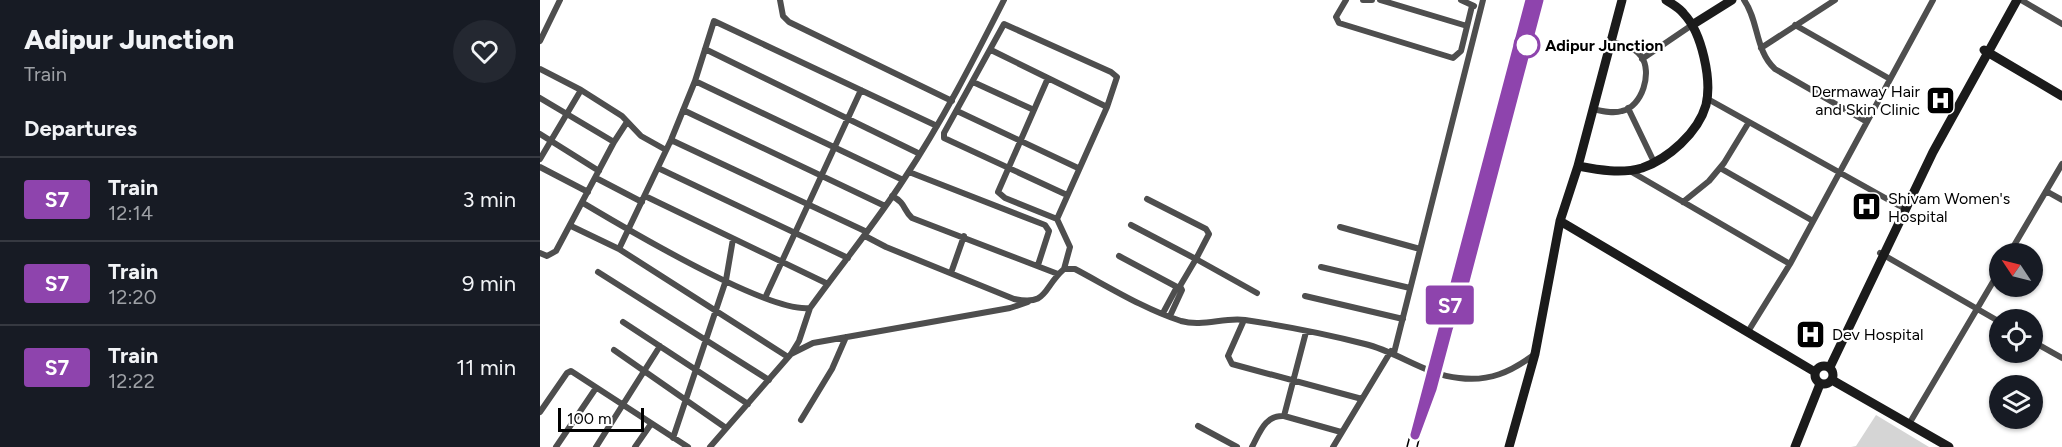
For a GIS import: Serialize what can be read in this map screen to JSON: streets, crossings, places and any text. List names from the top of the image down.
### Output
{
  "places": {
    "other": ["Adipur Junction"],
    "hospital": ["Dermaway Hair and Skin Clinic", "Shivam Women's Hospital", "Dev Hospital"]
  },
  "scale_bar": "100 m",
  "north": "top left",
  "page": {
    "heading": [
      ["Adipur Junction", "Train"],
      "Departures"
    ],
    "on_map": "S7",
    "list": [
      {
        "mark": "S7",
        "name": "Train",
        "note": "12:14",
        "value": "3 min"
      },
      {
        "mark": "S7",
        "name": "Train",
        "note": "12:20",
        "value": "9 min"
      },
      {
        "mark": "S7",
        "name": "Train",
        "note": "12:22",
        "value": "11 min"
      }
    ],
    "scale": "100 m"
  }
}
